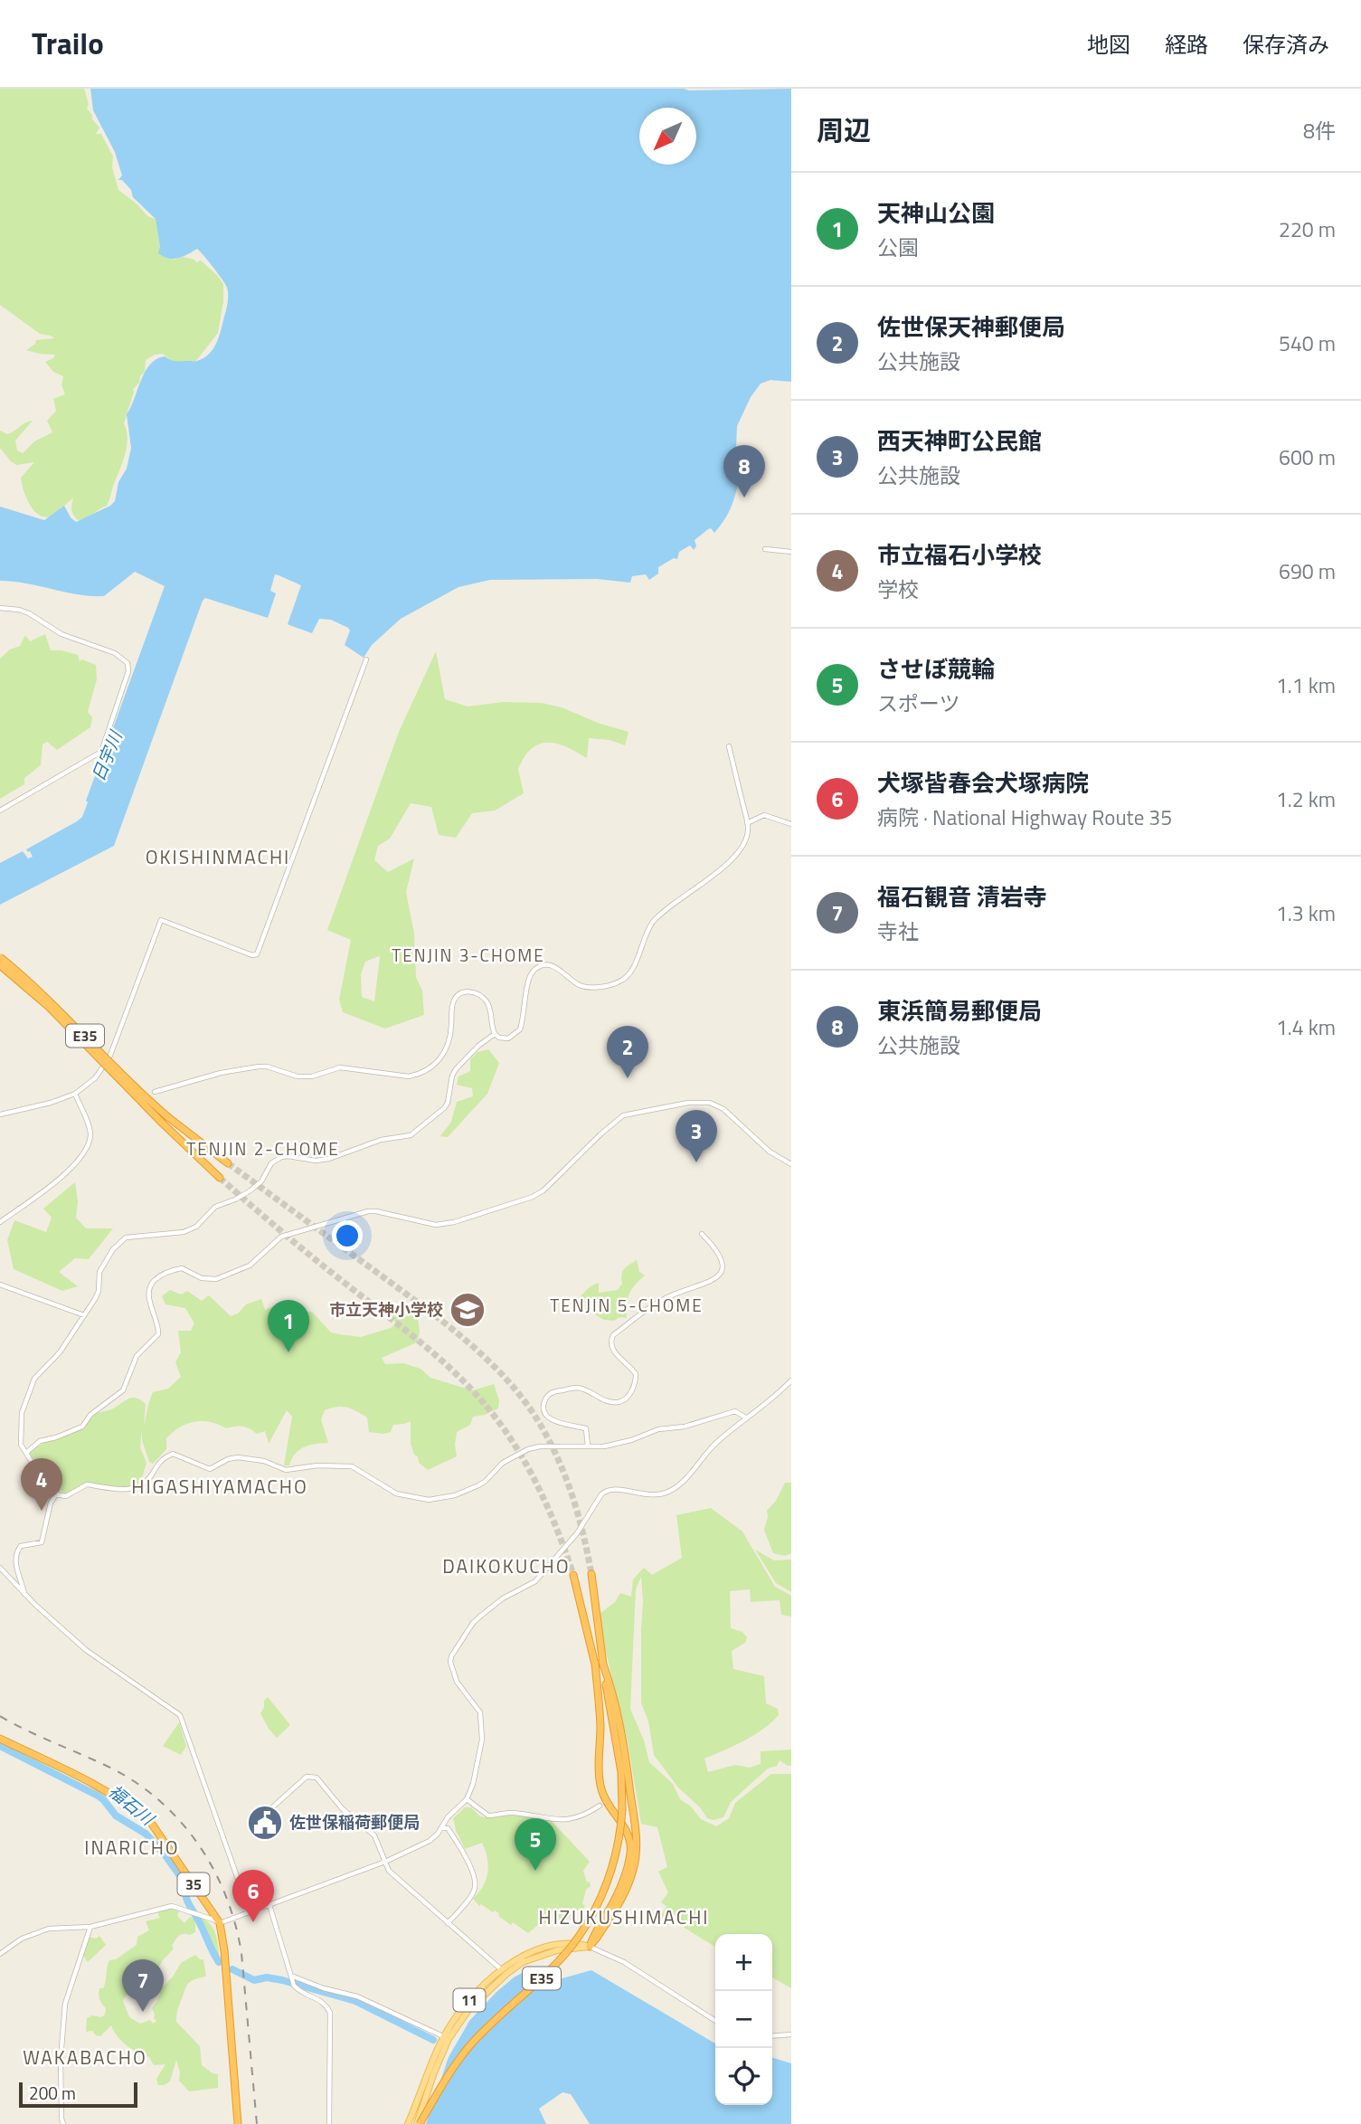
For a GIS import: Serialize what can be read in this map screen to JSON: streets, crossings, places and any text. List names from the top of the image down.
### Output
{
  "streets": {
    "highway": ["E35", "35"],
    "main road": ["11"]
  },
  "crossings": [
    ["E35", "11"]
  ],
  "districts": [
    "OKISHINMACHI",
    "TENJIN 3-CHOME",
    "TENJIN 2-CHOME",
    "TENJIN 5-CHOME",
    "HIGASHIYAMACHO",
    "DAIKOKUCHO",
    "INARICHO",
    "HIZUKUSHIMACHI",
    "WAKABACHO"
  ],
  "water": ["日宇川", "福石川"],
  "places": {
    "school or university": ["市立天神小学校"],
    "public building": ["佐世保稲荷郵便局"]
  },
  "scale_bar": "200 m",
  "north": "bottom left",
  "page": {
    "header": "Trailo",
    "nav": ["地図", "経路", "保存済み"],
    "heading": ["周辺", "8件"],
    "list": [
      {
        "mark": "1",
        "name": "天神山公園",
        "note": "公園",
        "value": "220 m"
      },
      {
        "mark": "2",
        "name": "佐世保天神郵便局",
        "note": "公共施設",
        "value": "540 m"
      },
      {
        "mark": "3",
        "name": "西天神町公民館",
        "note": "公共施設",
        "value": "600 m"
      },
      {
        "mark": "4",
        "name": "市立福石小学校",
        "note": "学校",
        "value": "690 m"
      },
      {
        "mark": "5",
        "name": "させぼ競輪",
        "note": "スポーツ",
        "value": "1.1 km"
      },
      {
        "mark": "6",
        "name": "犬塚皆春会犬塚病院",
        "note": "病院 · National Highway Route 35",
        "value": "1.2 km"
      },
      {
        "mark": "7",
        "name": "福石観音 清岩寺",
        "note": "寺社",
        "value": "1.3 km"
      },
      {
        "mark": "8",
        "name": "東浜簡易郵便局",
        "note": "公共施設",
        "value": "1.4 km"
      }
    ],
    "pins": [
      "8",
      "2",
      "3",
      "1",
      "4",
      "5",
      "6",
      "7"
    ],
    "map_buttons": ["+", "−"],
    "scale": "200 m"
  }
}
